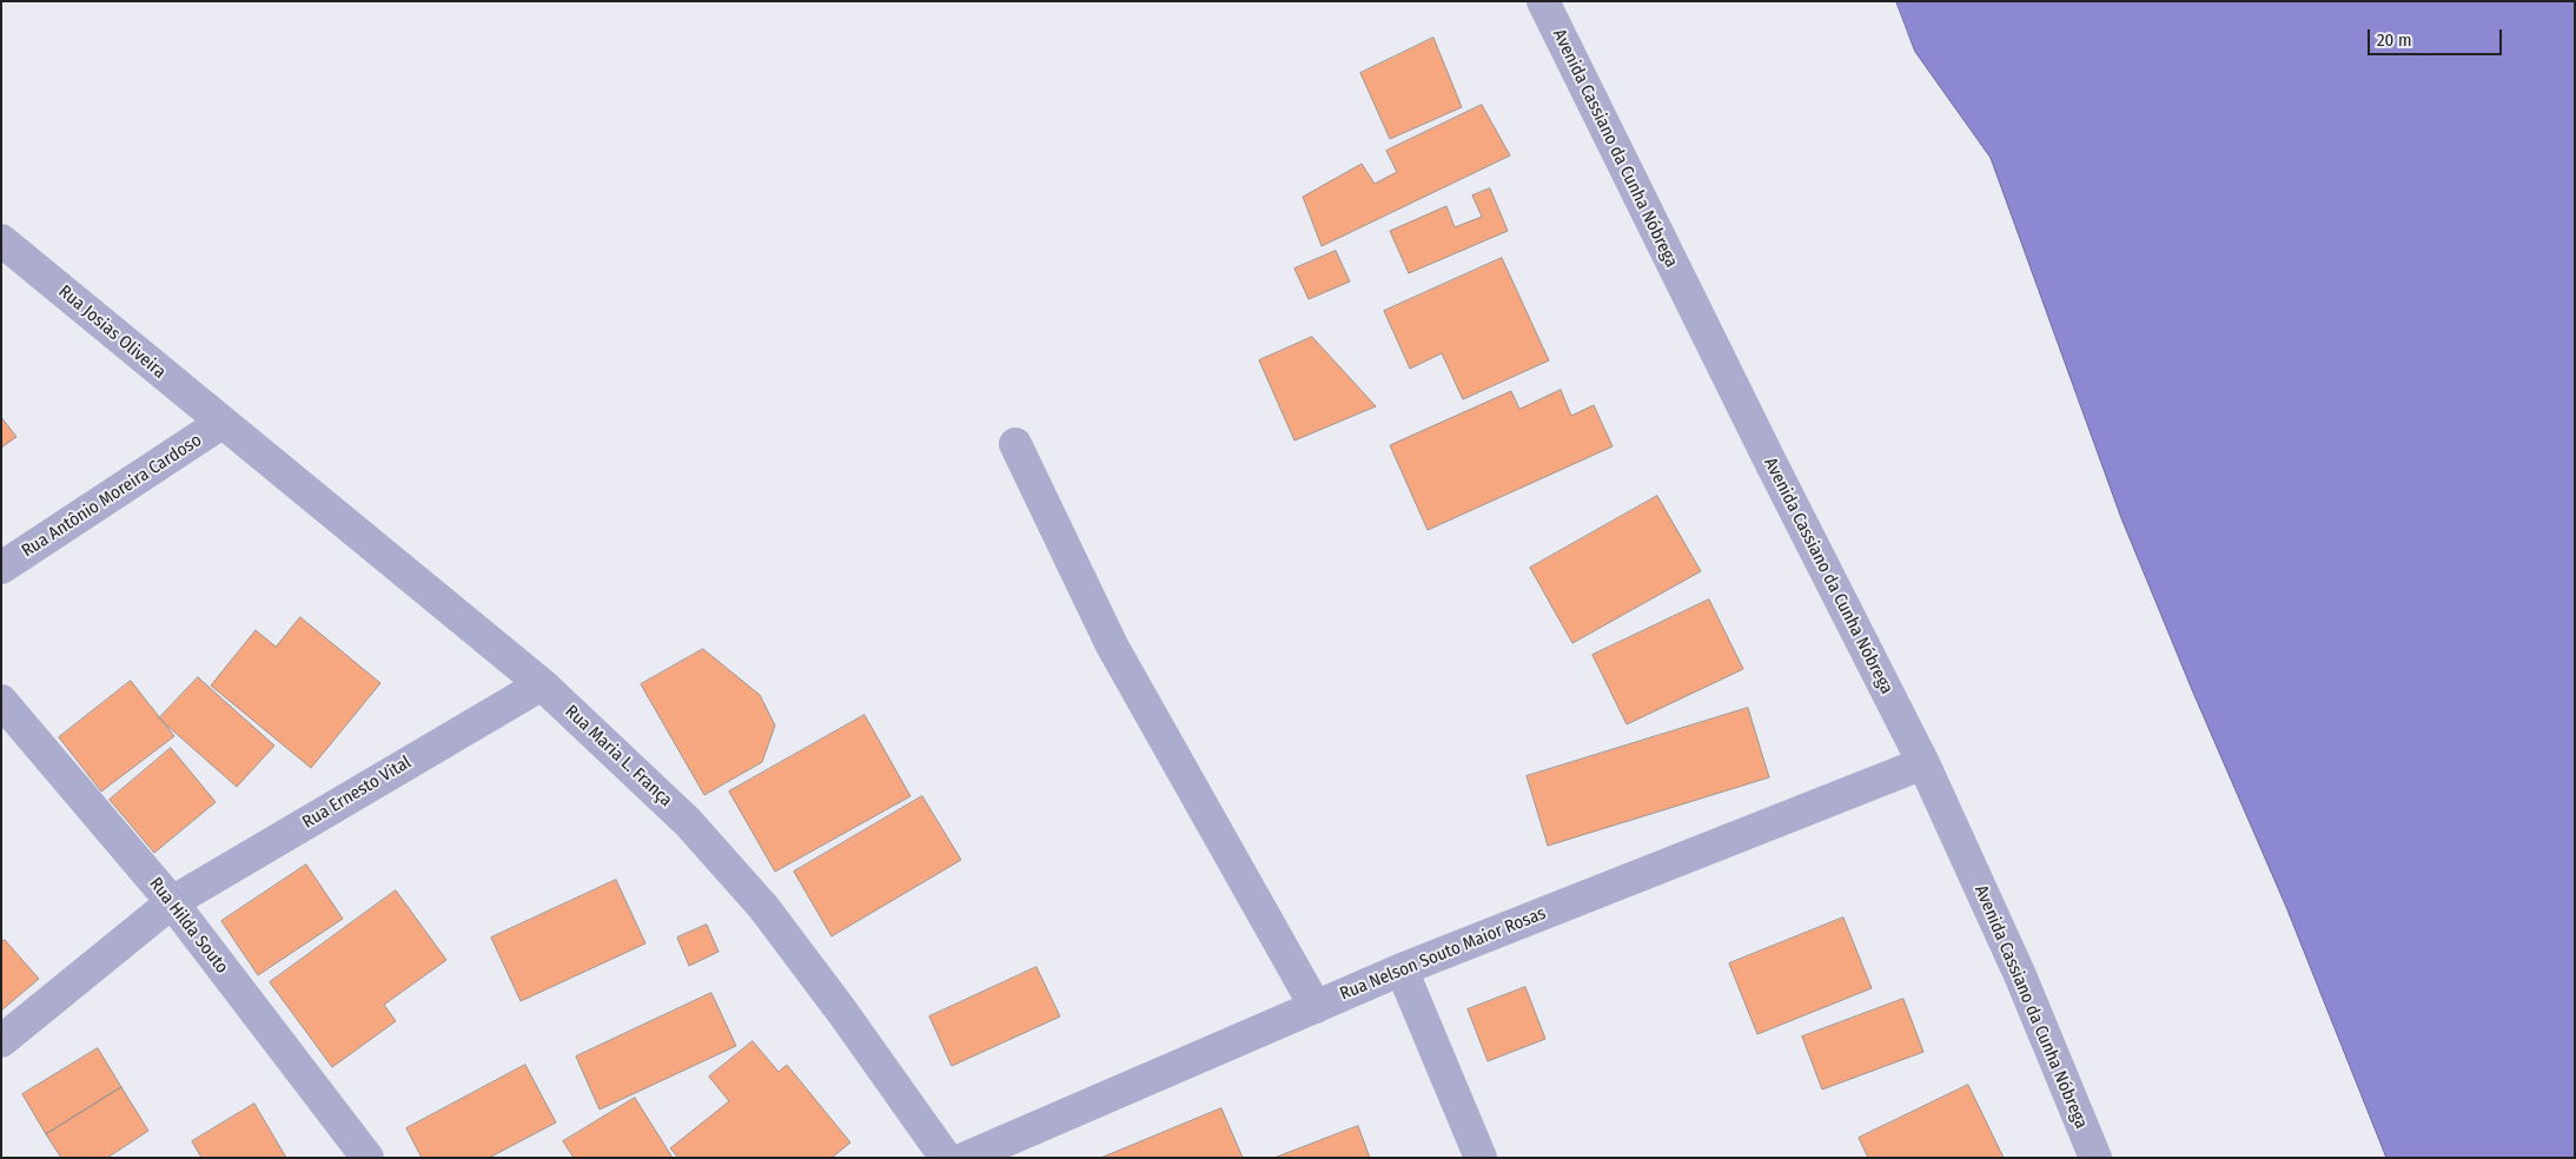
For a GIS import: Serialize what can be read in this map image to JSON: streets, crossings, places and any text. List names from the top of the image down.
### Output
{
  "streets": {
    "street": [
      "Avenida Cassiano da Cunha Nóbrega",
      "Rua Josias Oliveira",
      "Rua Antônio Moreira Cardoso",
      "Rua Maria L. França",
      "Rua Ernesto Vital",
      "Rua Hilda Souto",
      "Rua Nelson Souto Maior Rosas"
    ]
  },
  "crossings": [
    ["Avenida Cassiano da Cunha Nóbrega", "Rua Nelson Souto Maior Rosas"],
    ["Rua Josias Oliveira", "Rua Antônio Moreira Cardoso"],
    ["Rua Josias Oliveira", "Rua Maria L. França"],
    ["Rua Antônio Moreira Cardoso", "Rua Maria L. França"],
    ["Rua Maria L. França", "Rua Ernesto Vital"],
    ["Rua Ernesto Vital", "Rua Hilda Souto"]
  ],
  "scale_bar": "20 m"
}
